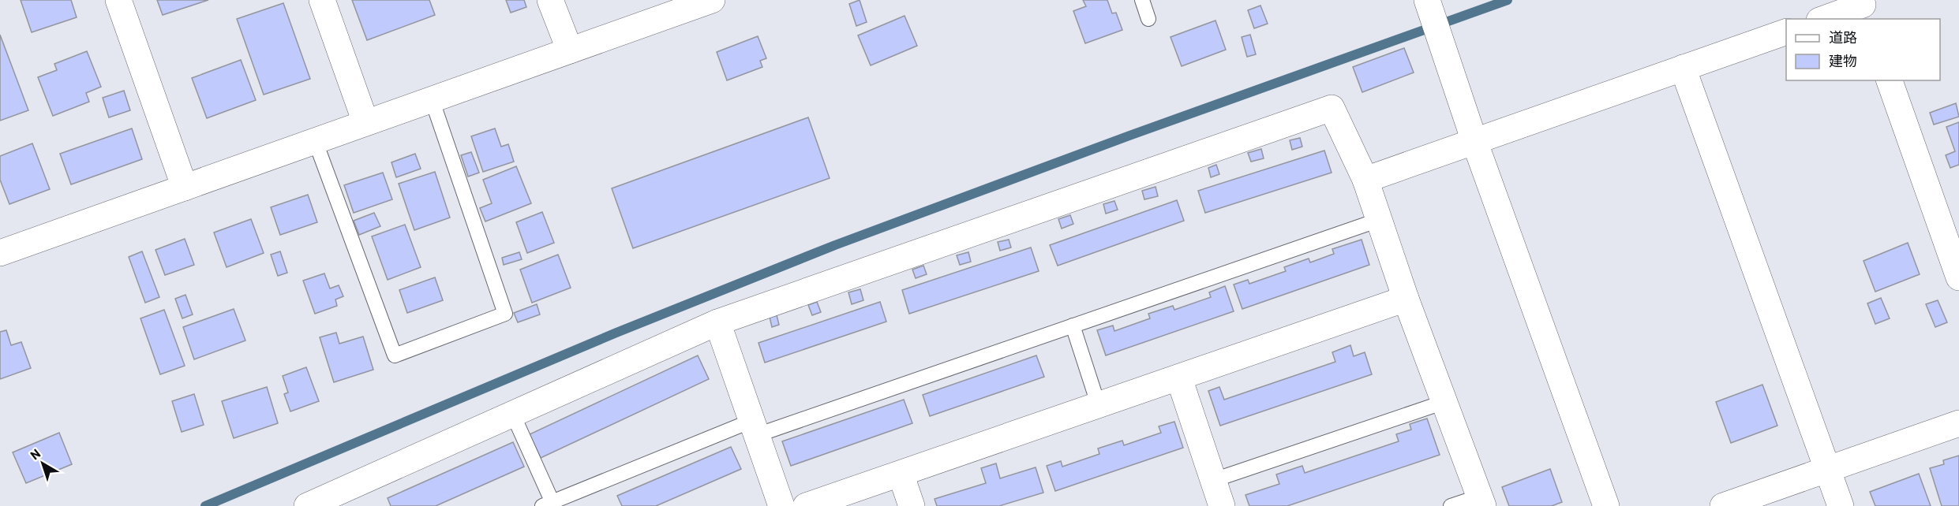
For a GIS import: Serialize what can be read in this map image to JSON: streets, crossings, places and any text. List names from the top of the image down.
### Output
{
  "legend": ["道路", "建物"],
  "north": "top left"
}
